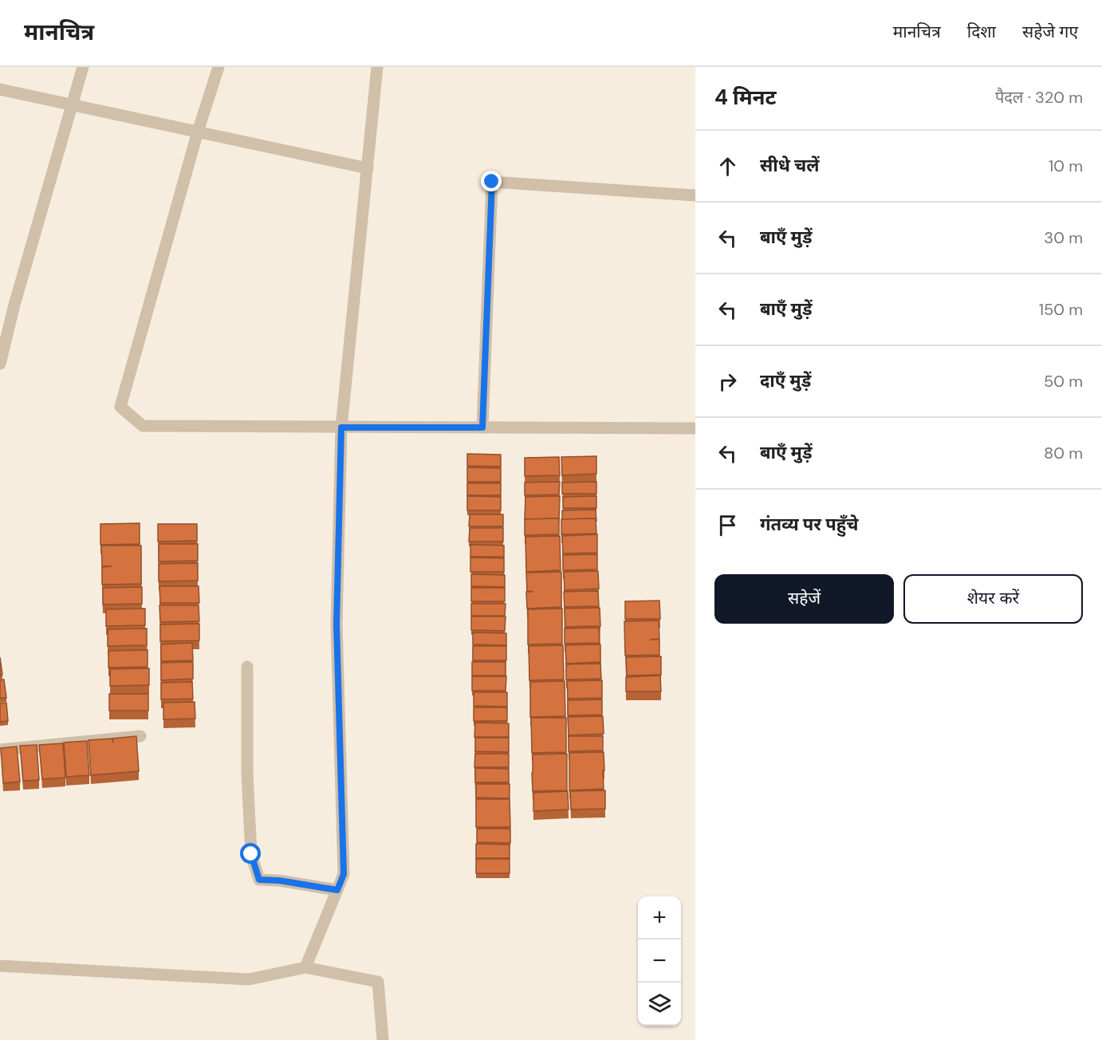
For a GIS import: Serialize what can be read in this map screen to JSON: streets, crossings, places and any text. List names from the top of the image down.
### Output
{
  "page": {
    "header": "मानचित्र",
    "nav": ["मानचित्र", "दिशा", "सहेजे गए"],
    "heading": ["4 मिनट", "पैदल · 320 m"],
    "list": [
      ["सीधे चलें", "10 m"],
      ["बाएँ मुड़ें", "30 m"],
      ["बाएँ मुड़ें", "150 m"],
      ["दाएँ मुड़ें", "50 m"],
      ["बाएँ मुड़ें", "80 m"],
      "गंतव्य पर पहुँचे"
    ],
    "buttons": ["सहेजें", "शेयर करें"],
    "map_buttons": ["+", "−"]
  }
}
